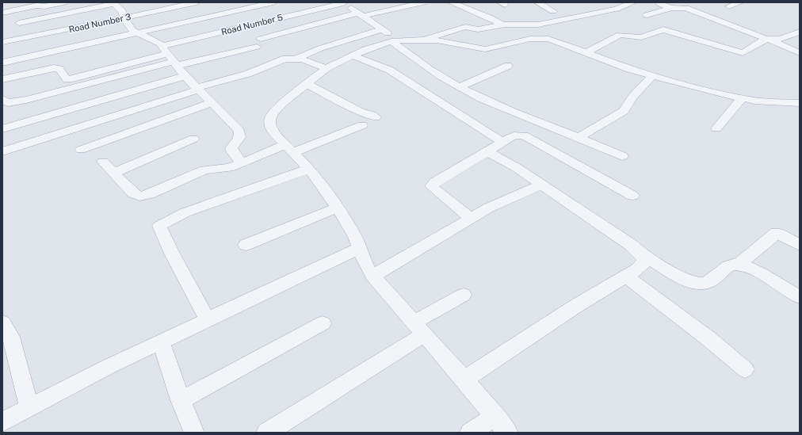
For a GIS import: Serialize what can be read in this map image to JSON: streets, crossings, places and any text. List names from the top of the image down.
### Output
{
  "streets": {
    "street": ["Road Number 3", "Road Number 5"]
  }
}
